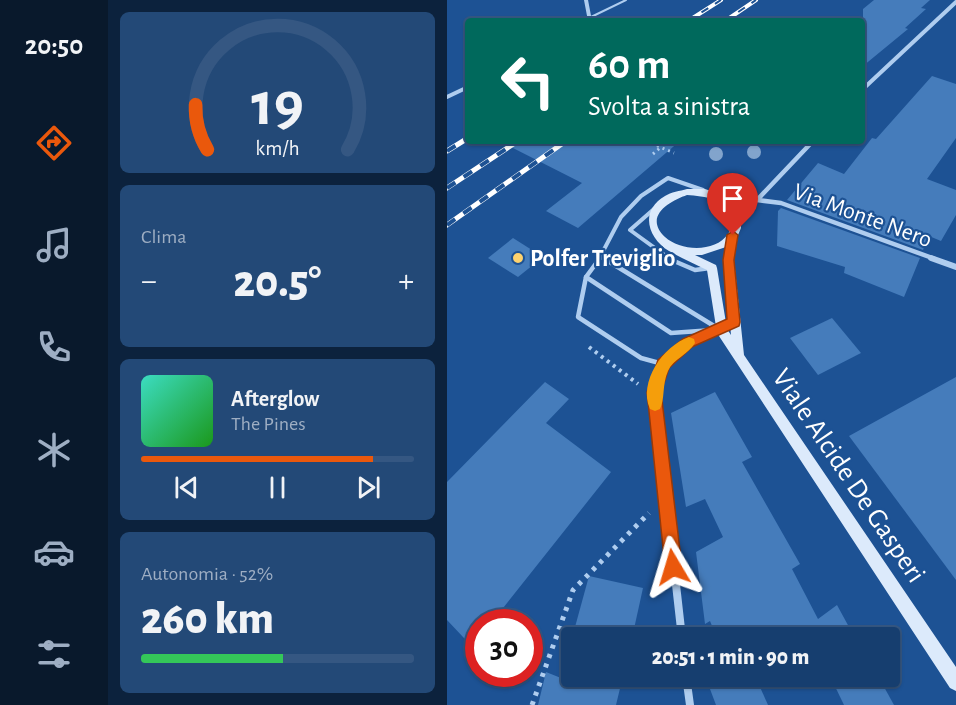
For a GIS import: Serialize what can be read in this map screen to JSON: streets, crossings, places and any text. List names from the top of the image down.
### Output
{
  "streets": {
    "street": ["Via Monte Nero", "Viale Alcide De Gasperi"]
  },
  "places": ["Polfer Treviglio"],
  "page": {
    "tabs": "20:50",
    "turn": ["60 m", "Svolta a sinistra"],
    "tile": [
      "Clima",
      ["Autonomia · 52%", "260 km"]
    ],
    "heat": ["−", "20.5°", "+"],
    "song": ["Afterglow", "The Pines"],
    "limit": "30",
    "trip": "20:51 · 1 min · 90 m",
    "gauge": ["19", "km/h"]
  }
}
